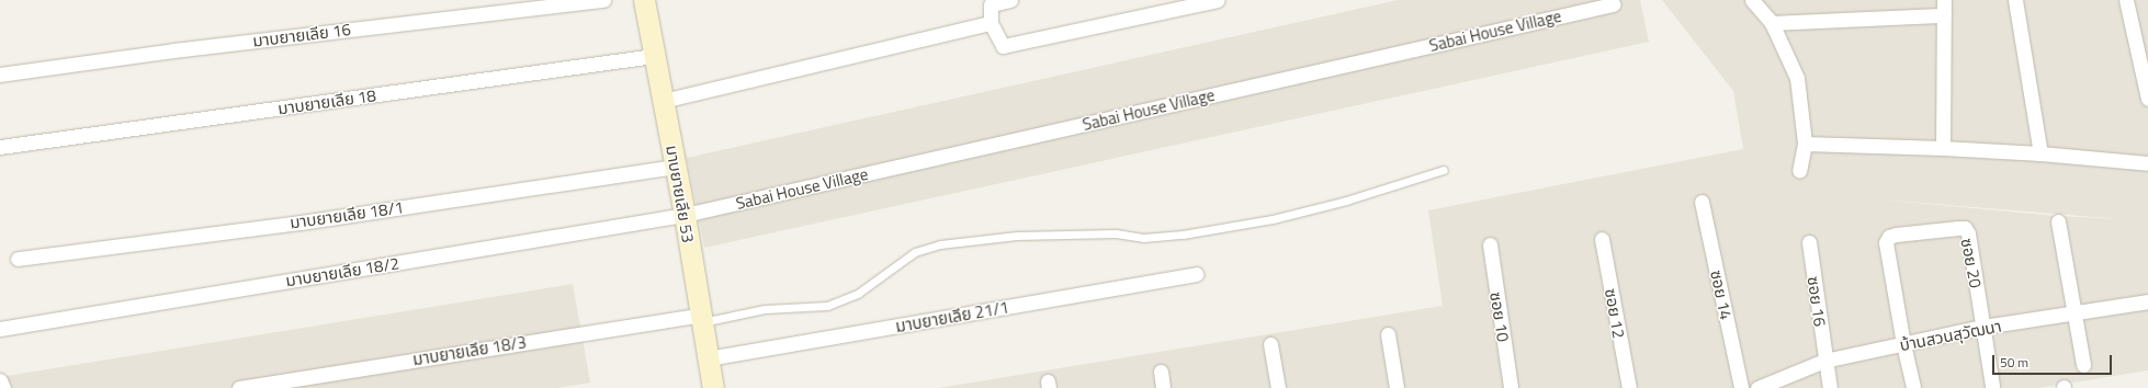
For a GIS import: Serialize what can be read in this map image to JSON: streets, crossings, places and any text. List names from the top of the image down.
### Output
{
  "streets": {
    "street": [
      "Sabai House Village",
      "มาบยายเลีย 16",
      "มาบยายเลีย 18",
      "มาบยายเลีย 53",
      "มาบยายเลีย 18/1",
      "ซอย 20",
      "มาบยายเลีย 18/2",
      "ซอย 14",
      "ซอย 16",
      "ซอย 12",
      "มาบยายเลีย 21/1",
      "ซอย 10",
      "บ้านสวนสุวัฒนา",
      "มาบยายเลีย 18/3"
    ]
  },
  "crossings": [
    ["Sabai House Village", "มาบยายเลีย 53"],
    ["Sabai House Village", "มาบยายเลีย 18/2"],
    ["มาบยายเลีย 18", "มาบยายเลีย 53"],
    ["มาบยายเลีย 53", "มาบยายเลีย 18/1"],
    ["มาบยายเลีย 53", "มาบยายเลีย 18/2"],
    ["มาบยายเลีย 53", "มาบยายเลีย 21/1"],
    ["มาบยายเลีย 53", "มาบยายเลีย 18/3"],
    ["ซอย 20", "บ้านสวนสุวัฒนา"],
    ["ซอย 16", "บ้านสวนสุวัฒนา"]
  ],
  "scale_bar": "50 m"
}
